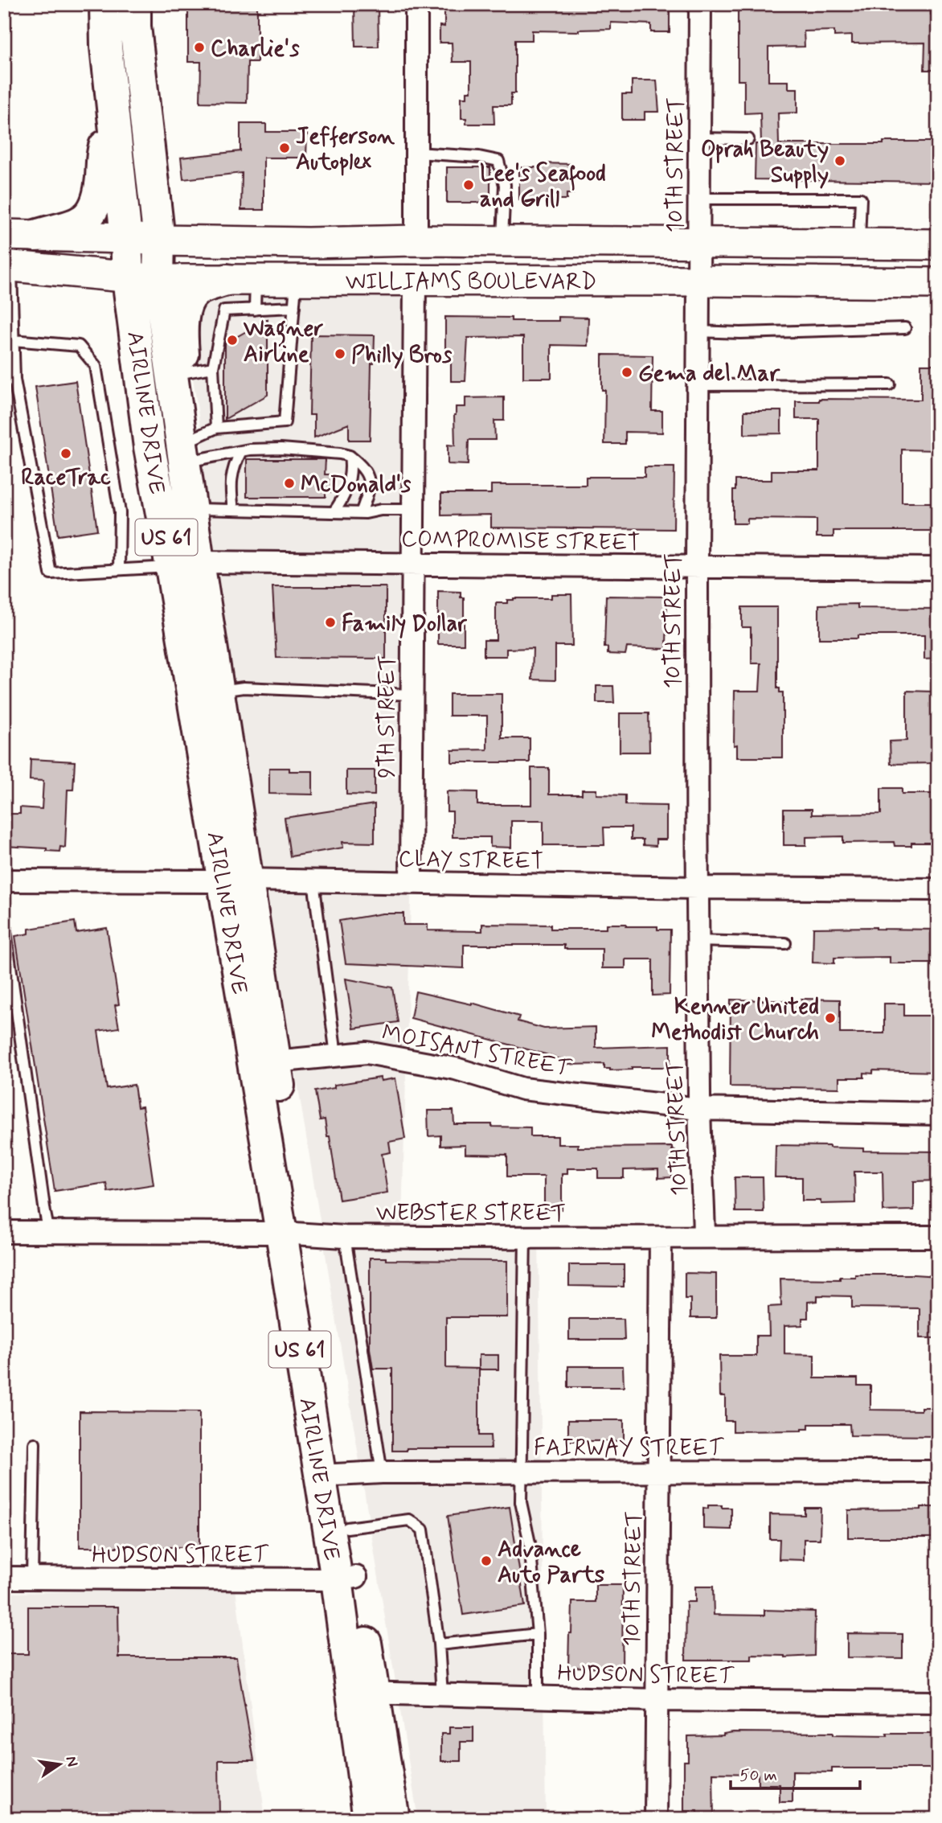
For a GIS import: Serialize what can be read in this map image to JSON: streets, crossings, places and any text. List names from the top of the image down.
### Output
{
  "streets": {
    "highway": ["AIRLINE DRIVE", "US 61"],
    "main road": ["WILLIAMS BOULEVARD"],
    "street": [
      "10TH STREET",
      "COMPROMISE STREET",
      "9TH STREET",
      "CLAY STREET",
      "MOISANT STREET",
      "WEBSTER STREET",
      "FAIRWAY STREET",
      "HUDSON STREET"
    ]
  },
  "crossings": [
    ["10TH STREET", "WILLIAMS BOULEVARD"],
    ["10TH STREET", "COMPROMISE STREET"],
    ["10TH STREET", "CLAY STREET"],
    ["10TH STREET", "MOISANT STREET"],
    ["10TH STREET", "WEBSTER STREET"],
    ["10TH STREET", "FAIRWAY STREET"],
    ["10TH STREET", "HUDSON STREET"],
    ["WILLIAMS BOULEVARD", "AIRLINE DRIVE"],
    ["WILLIAMS BOULEVARD", "9TH STREET"],
    ["AIRLINE DRIVE", "COMPROMISE STREET"],
    ["AIRLINE DRIVE", "CLAY STREET"],
    ["AIRLINE DRIVE", "MOISANT STREET"],
    ["AIRLINE DRIVE", "WEBSTER STREET"],
    ["AIRLINE DRIVE", "FAIRWAY STREET"],
    ["AIRLINE DRIVE", "HUDSON STREET"],
    ["COMPROMISE STREET", "9TH STREET"],
    ["9TH STREET", "CLAY STREET"]
  ],
  "places": [
    "Charlie's",
    "Jefferson Autoplex",
    "Oprah Beauty Supply",
    "Lee's Seafood and Grill",
    "Wagner Airline",
    "Philly Bros",
    "Gema del Mar",
    "RaceTrac",
    "McDonald's",
    "Family Dollar",
    "Kenner United Methodist Church",
    "Advance Auto Parts"
  ],
  "scale_bar": "50 m",
  "north": "right"
}
